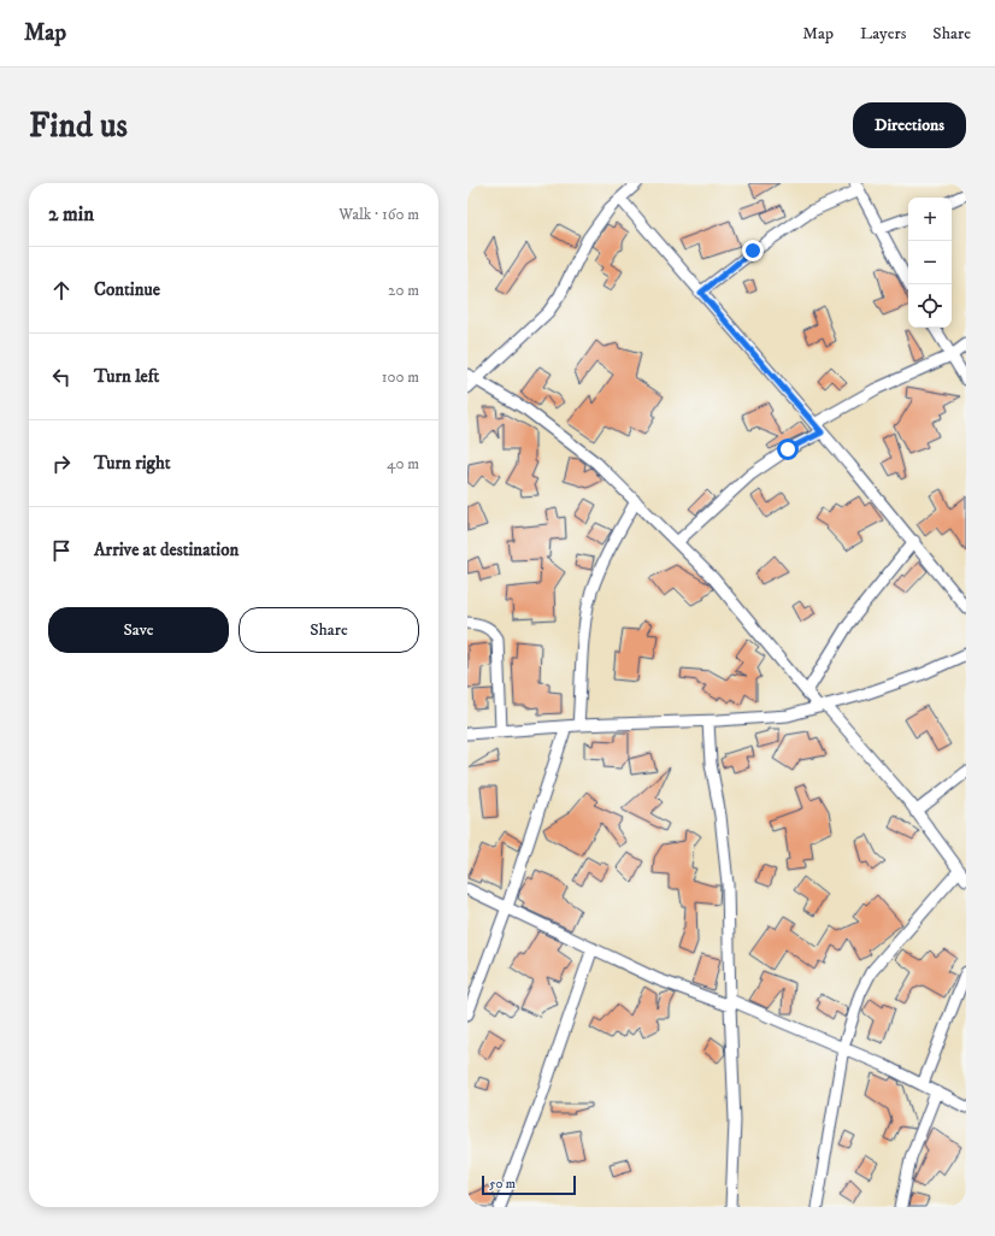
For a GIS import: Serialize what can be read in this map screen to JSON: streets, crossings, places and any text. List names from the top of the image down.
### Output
{
  "scale_bar": "50 m",
  "page": {
    "header": "Map",
    "nav": ["Map", "Layers", "Share"],
    "buttons": [
      "Directions",
      ["Save", "Share"]
    ],
    "title": "Find us",
    "heading": ["2 min", "Walk · 160 m"],
    "map_buttons": ["+", "−"],
    "list": [
      ["Continue", "20 m"],
      ["Turn left", "100 m"],
      ["Turn right", "40 m"],
      "Arrive at destination"
    ],
    "scale": "50 m"
  }
}
